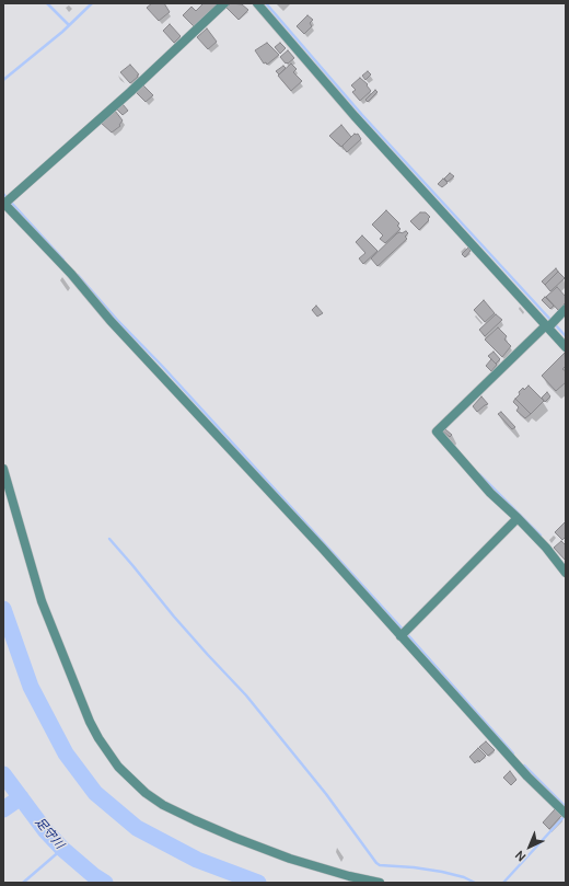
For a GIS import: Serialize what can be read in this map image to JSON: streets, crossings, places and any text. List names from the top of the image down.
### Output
{
  "water": ["足守川"],
  "north": "bottom left"
}
